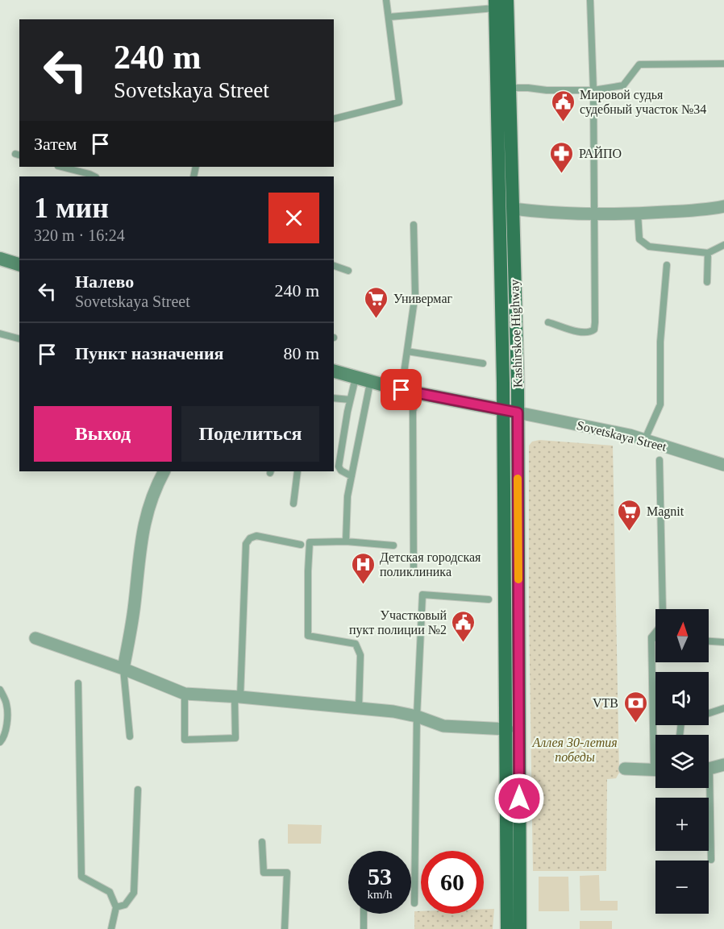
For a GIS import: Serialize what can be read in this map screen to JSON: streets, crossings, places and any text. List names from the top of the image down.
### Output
{
  "streets": {
    "main road": ["Kashirskoe Highway"],
    "street": ["Sovetskaya Street"]
  },
  "crossings": [
    ["Kashirskoe Highway", "Sovetskaya Street"]
  ],
  "parks": ["Аллея 30-летия победы"],
  "places": {
    "public building": ["Мировой судья судебный участок №34", "Участковый пукт полиции №2"],
    "pharmacy": ["РАЙПО"],
    "supermarket": ["Универмаг", "Magnit"],
    "hospital": ["Детская городская поликлиника"],
    "bank": ["VTB"]
  },
  "north": "top",
  "page": {
    "turn": ["240 m", "Sovetskaya Street"],
    "then": "Затем",
    "heading": ["1 мин", "320 m · 16:24"],
    "list": [
      {
        "name": "Налево",
        "note": "Sovetskaya Street",
        "value": "240 m"
      },
      {
        "name": "Пункт назначения",
        "value": "80 m"
      }
    ],
    "buttons": ["Выход", "Поделиться"],
    "map_buttons": ["+", "−"],
    "speed": "53 km/h",
    "limit": "60"
  }
}
